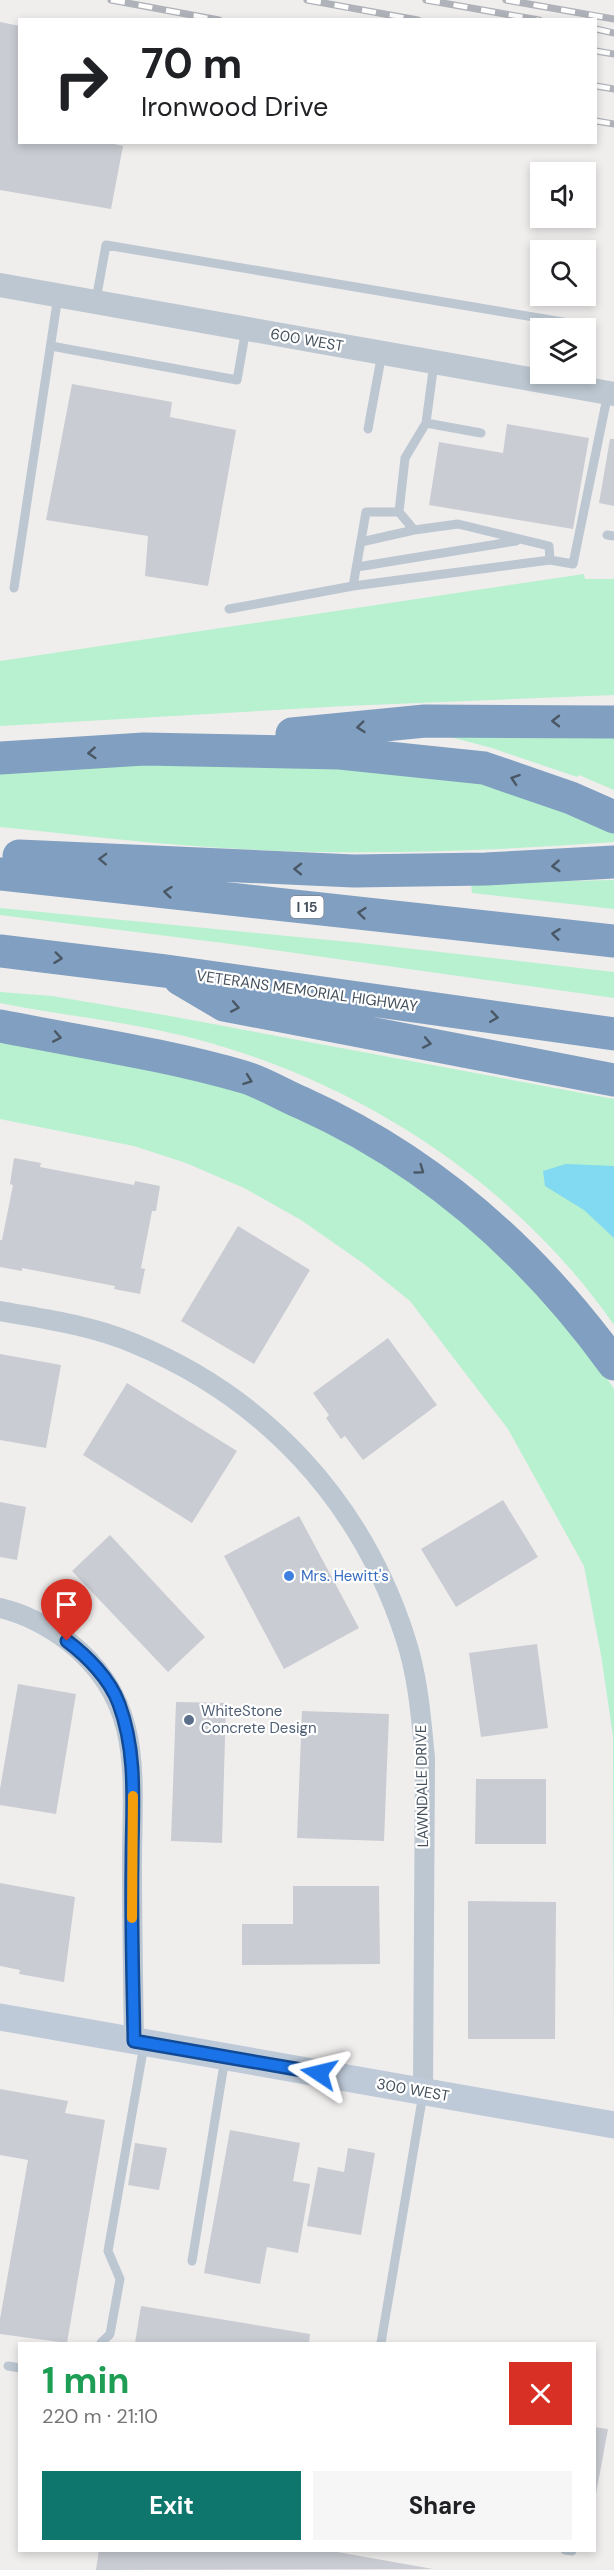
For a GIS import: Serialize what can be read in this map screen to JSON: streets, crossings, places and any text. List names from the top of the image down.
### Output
{
  "streets": {
    "highway": ["I 15", "VETERANS MEMORIAL HIGHWAY"],
    "main road": ["300 WEST"],
    "street": ["600 WEST", "LAWNDALE DRIVE"]
  },
  "crossings": [
    ["LAWNDALE DRIVE", "300 WEST"]
  ],
  "places": ["Mrs. Hewitt's", "WhiteStone Concrete Design"],
  "page": {
    "turn": ["70 m", "Ironwood Drive"],
    "heading": ["1 min", "220 m · 21:10"],
    "buttons": ["Exit", "Share"]
  }
}
